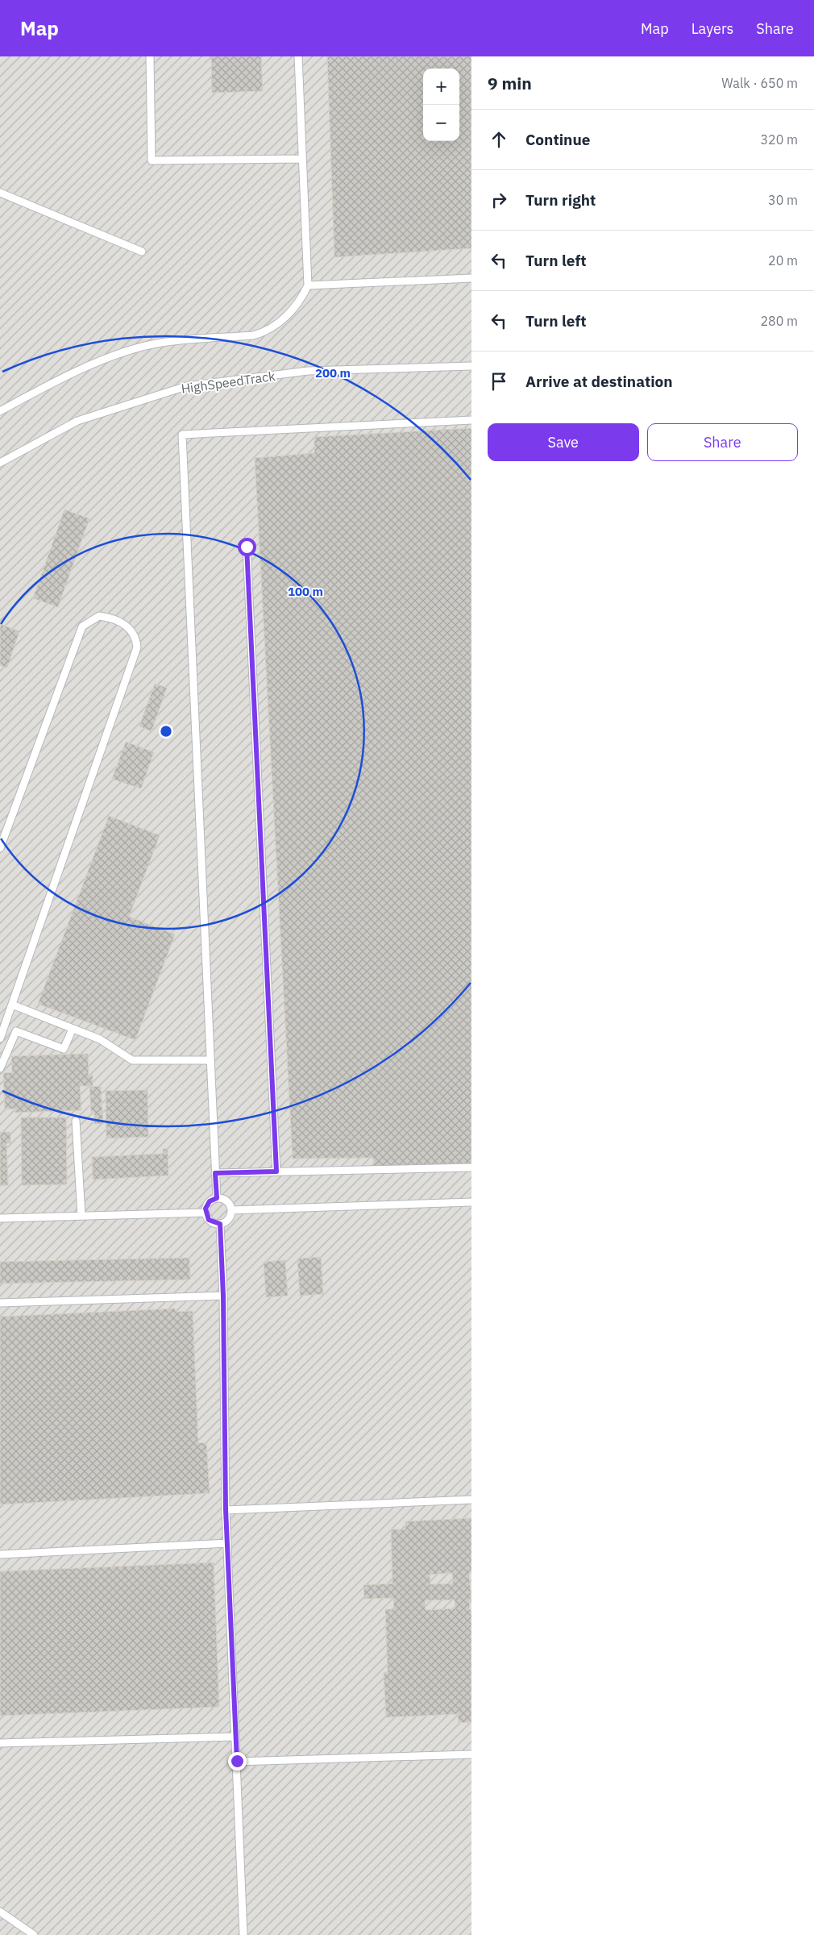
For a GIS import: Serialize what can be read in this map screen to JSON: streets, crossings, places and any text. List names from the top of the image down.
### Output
{
  "streets": {
    "lane": ["HighSpeedTrack"]
  },
  "page": {
    "header": "Map",
    "nav": ["Map", "Layers", "Share"],
    "heading": ["9 min", "Walk · 650 m"],
    "map_buttons": ["+", "−"],
    "list": [
      ["Continue", "320 m"],
      ["Turn right", "30 m"],
      ["Turn left", "20 m"],
      ["Turn left", "280 m"],
      "Arrive at destination"
    ],
    "buttons": ["Save", "Share"]
  },
  "rings": ["200 m", "100 m"]
}
